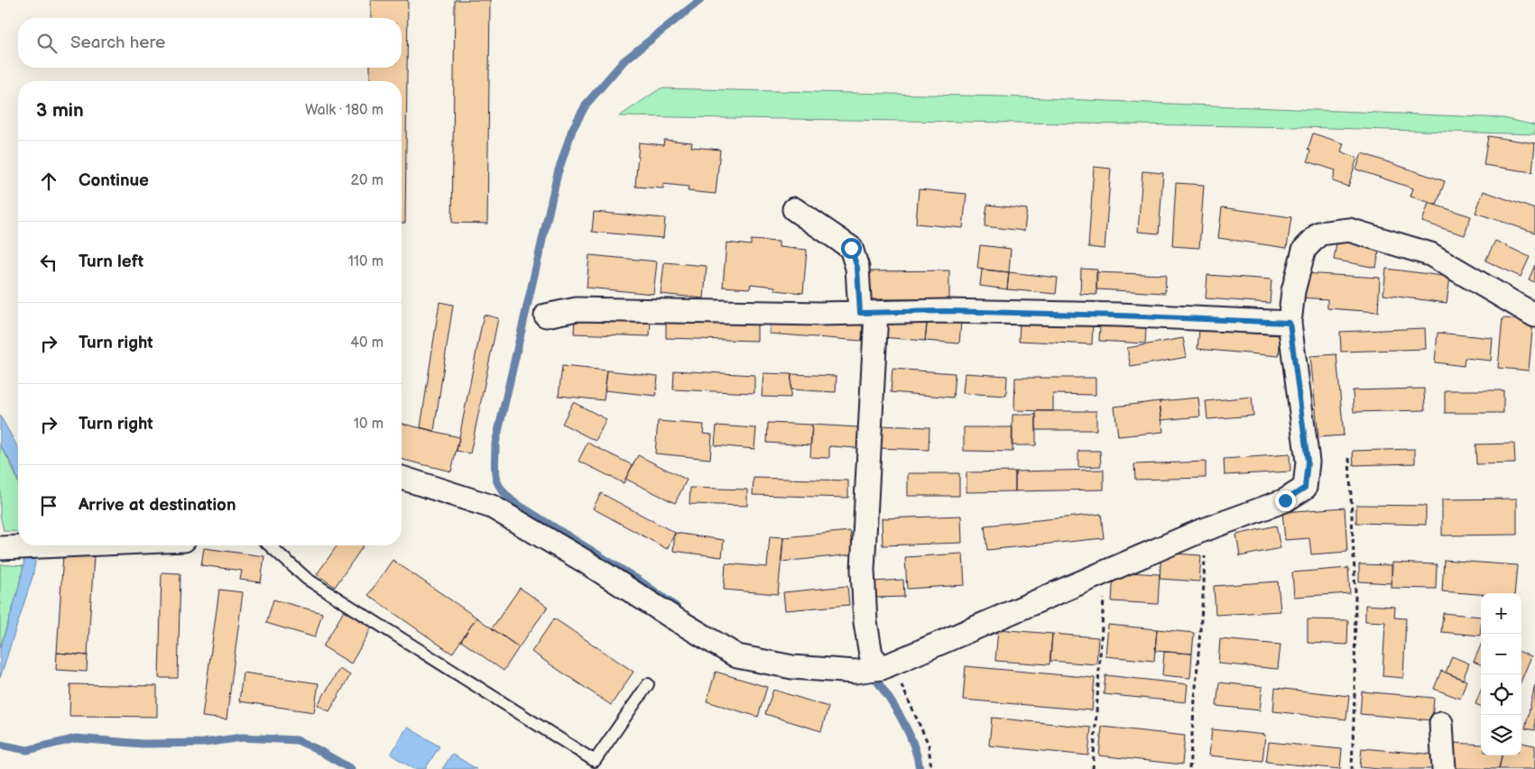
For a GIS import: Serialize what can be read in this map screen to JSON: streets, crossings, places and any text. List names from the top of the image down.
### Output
{
  "page": {
    "search": "Search here",
    "heading": ["3 min", "Walk · 180 m"],
    "list": [
      ["Continue", "20 m"],
      ["Turn left", "110 m"],
      ["Turn right", "40 m"],
      ["Turn right", "10 m"],
      "Arrive at destination"
    ],
    "map_buttons": ["+", "−"]
  }
}
